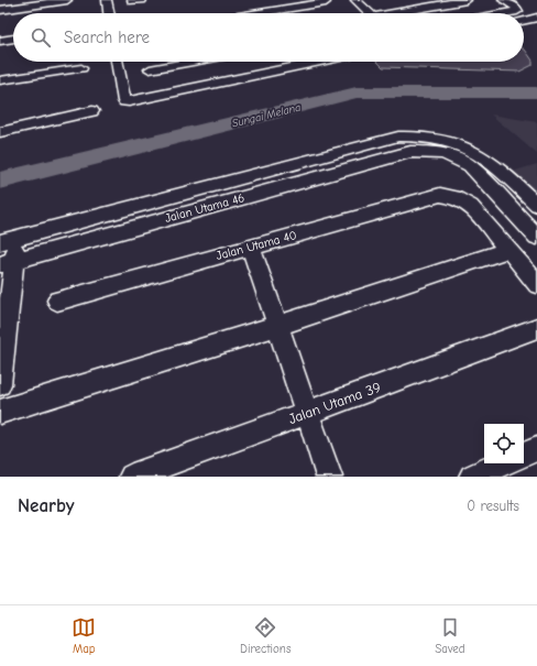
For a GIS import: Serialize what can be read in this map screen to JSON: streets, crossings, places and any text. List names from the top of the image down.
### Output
{
  "streets": {
    "street": ["Jalan Utama 46", "Jalan Utama 40", "Jalan Utama 39"]
  },
  "water": ["Sungai Melana"],
  "page": {
    "search": "Search here",
    "heading": ["Nearby", "0 results"],
    "nav": ["Map", "Directions", "Saved"]
  }
}
